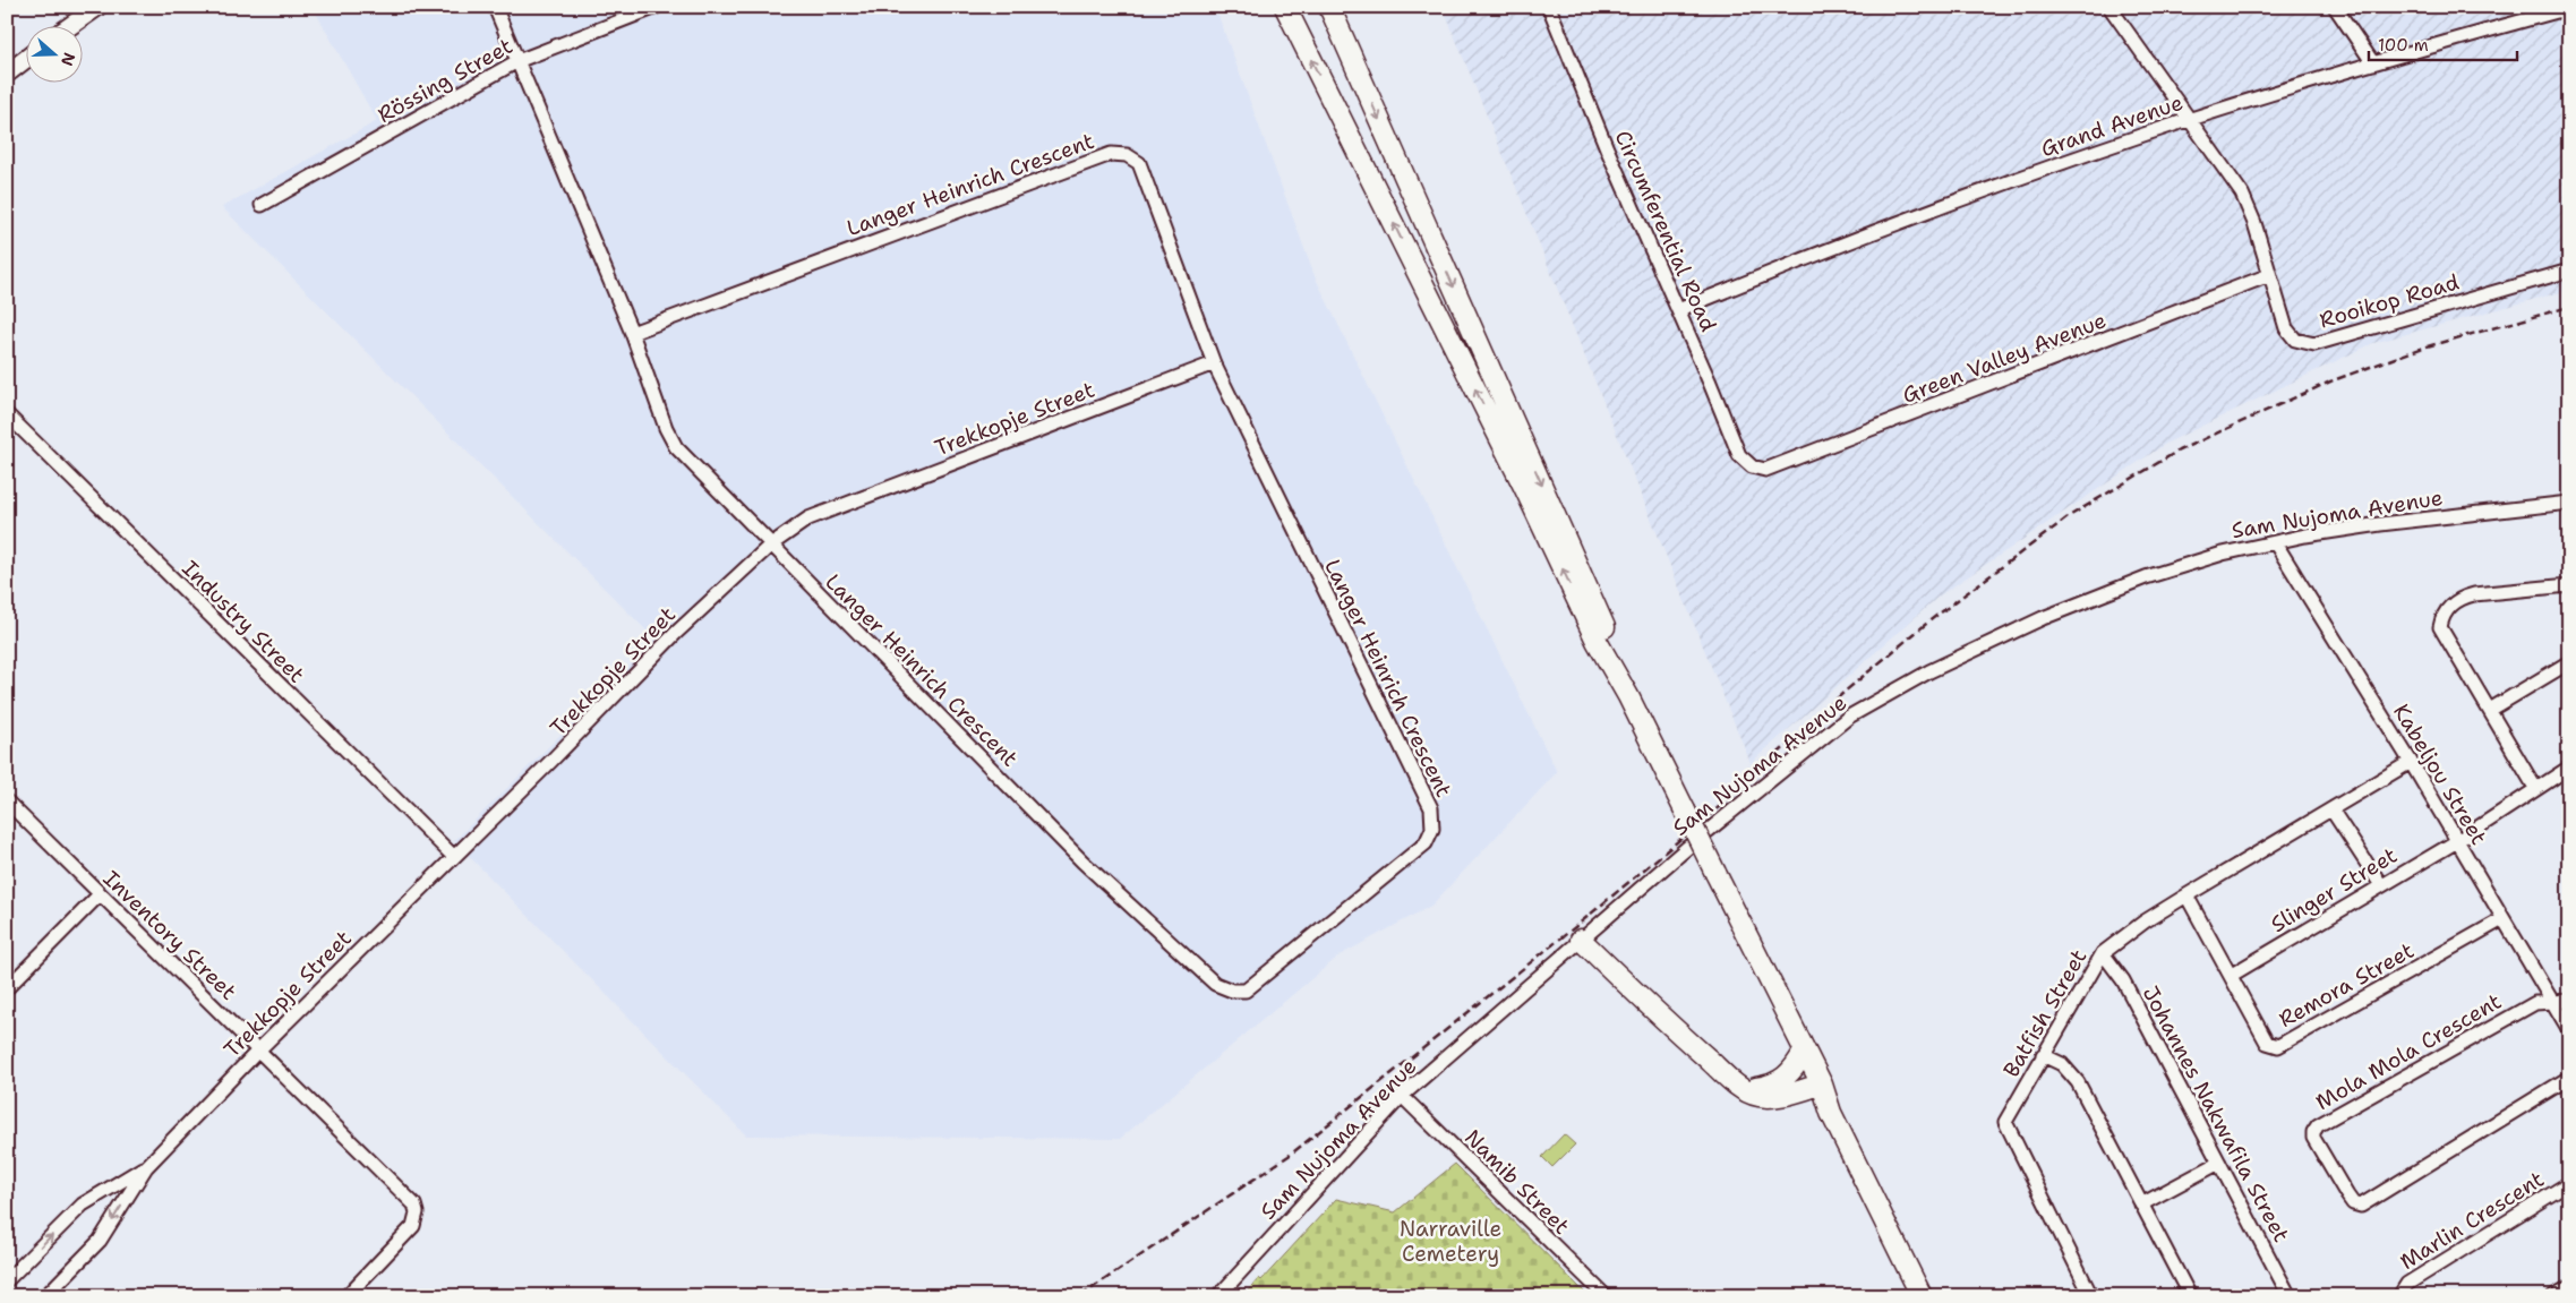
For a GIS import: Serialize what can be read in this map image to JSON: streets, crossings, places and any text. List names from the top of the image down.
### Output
{
  "streets": {
    "street": [
      "Rössing Street",
      "Grand Avenue",
      "Langer Heinrich Crescent",
      "Circumferential Road",
      "Rooikop Road",
      "Green Valley Avenue",
      "Trekkopje Street",
      "Sam Nujoma Avenue",
      "Industry Street",
      "Kabeljou Street",
      "Slinger Street",
      "Inventory Street",
      "Remora Street",
      "Batfish Street",
      "Mola Mola Crescent",
      "Johannes Nakwafila Street",
      "Namib Street",
      "Marlin Crescent"
    ]
  },
  "crossings": [
    ["Rössing Street", "Langer Heinrich Crescent"],
    ["Grand Avenue", "Circumferential Road"],
    ["Grand Avenue", "Rooikop Road"],
    ["Langer Heinrich Crescent", "Trekkopje Street"],
    ["Circumferential Road", "Green Valley Avenue"],
    ["Rooikop Road", "Green Valley Avenue"],
    ["Trekkopje Street", "Industry Street"],
    ["Trekkopje Street", "Inventory Street"],
    ["Sam Nujoma Avenue", "Kabeljou Street"],
    ["Sam Nujoma Avenue", "Namib Street"],
    ["Kabeljou Street", "Slinger Street"],
    ["Kabeljou Street", "Remora Street"],
    ["Kabeljou Street", "Batfish Street"],
    ["Kabeljou Street", "Mola Mola Crescent"],
    ["Slinger Street", "Remora Street"],
    ["Remora Street", "Batfish Street"],
    ["Batfish Street", "Johannes Nakwafila Street"]
  ],
  "parks": ["Narraville Cemetery"],
  "scale_bar": "100 m",
  "north": "right"
}
